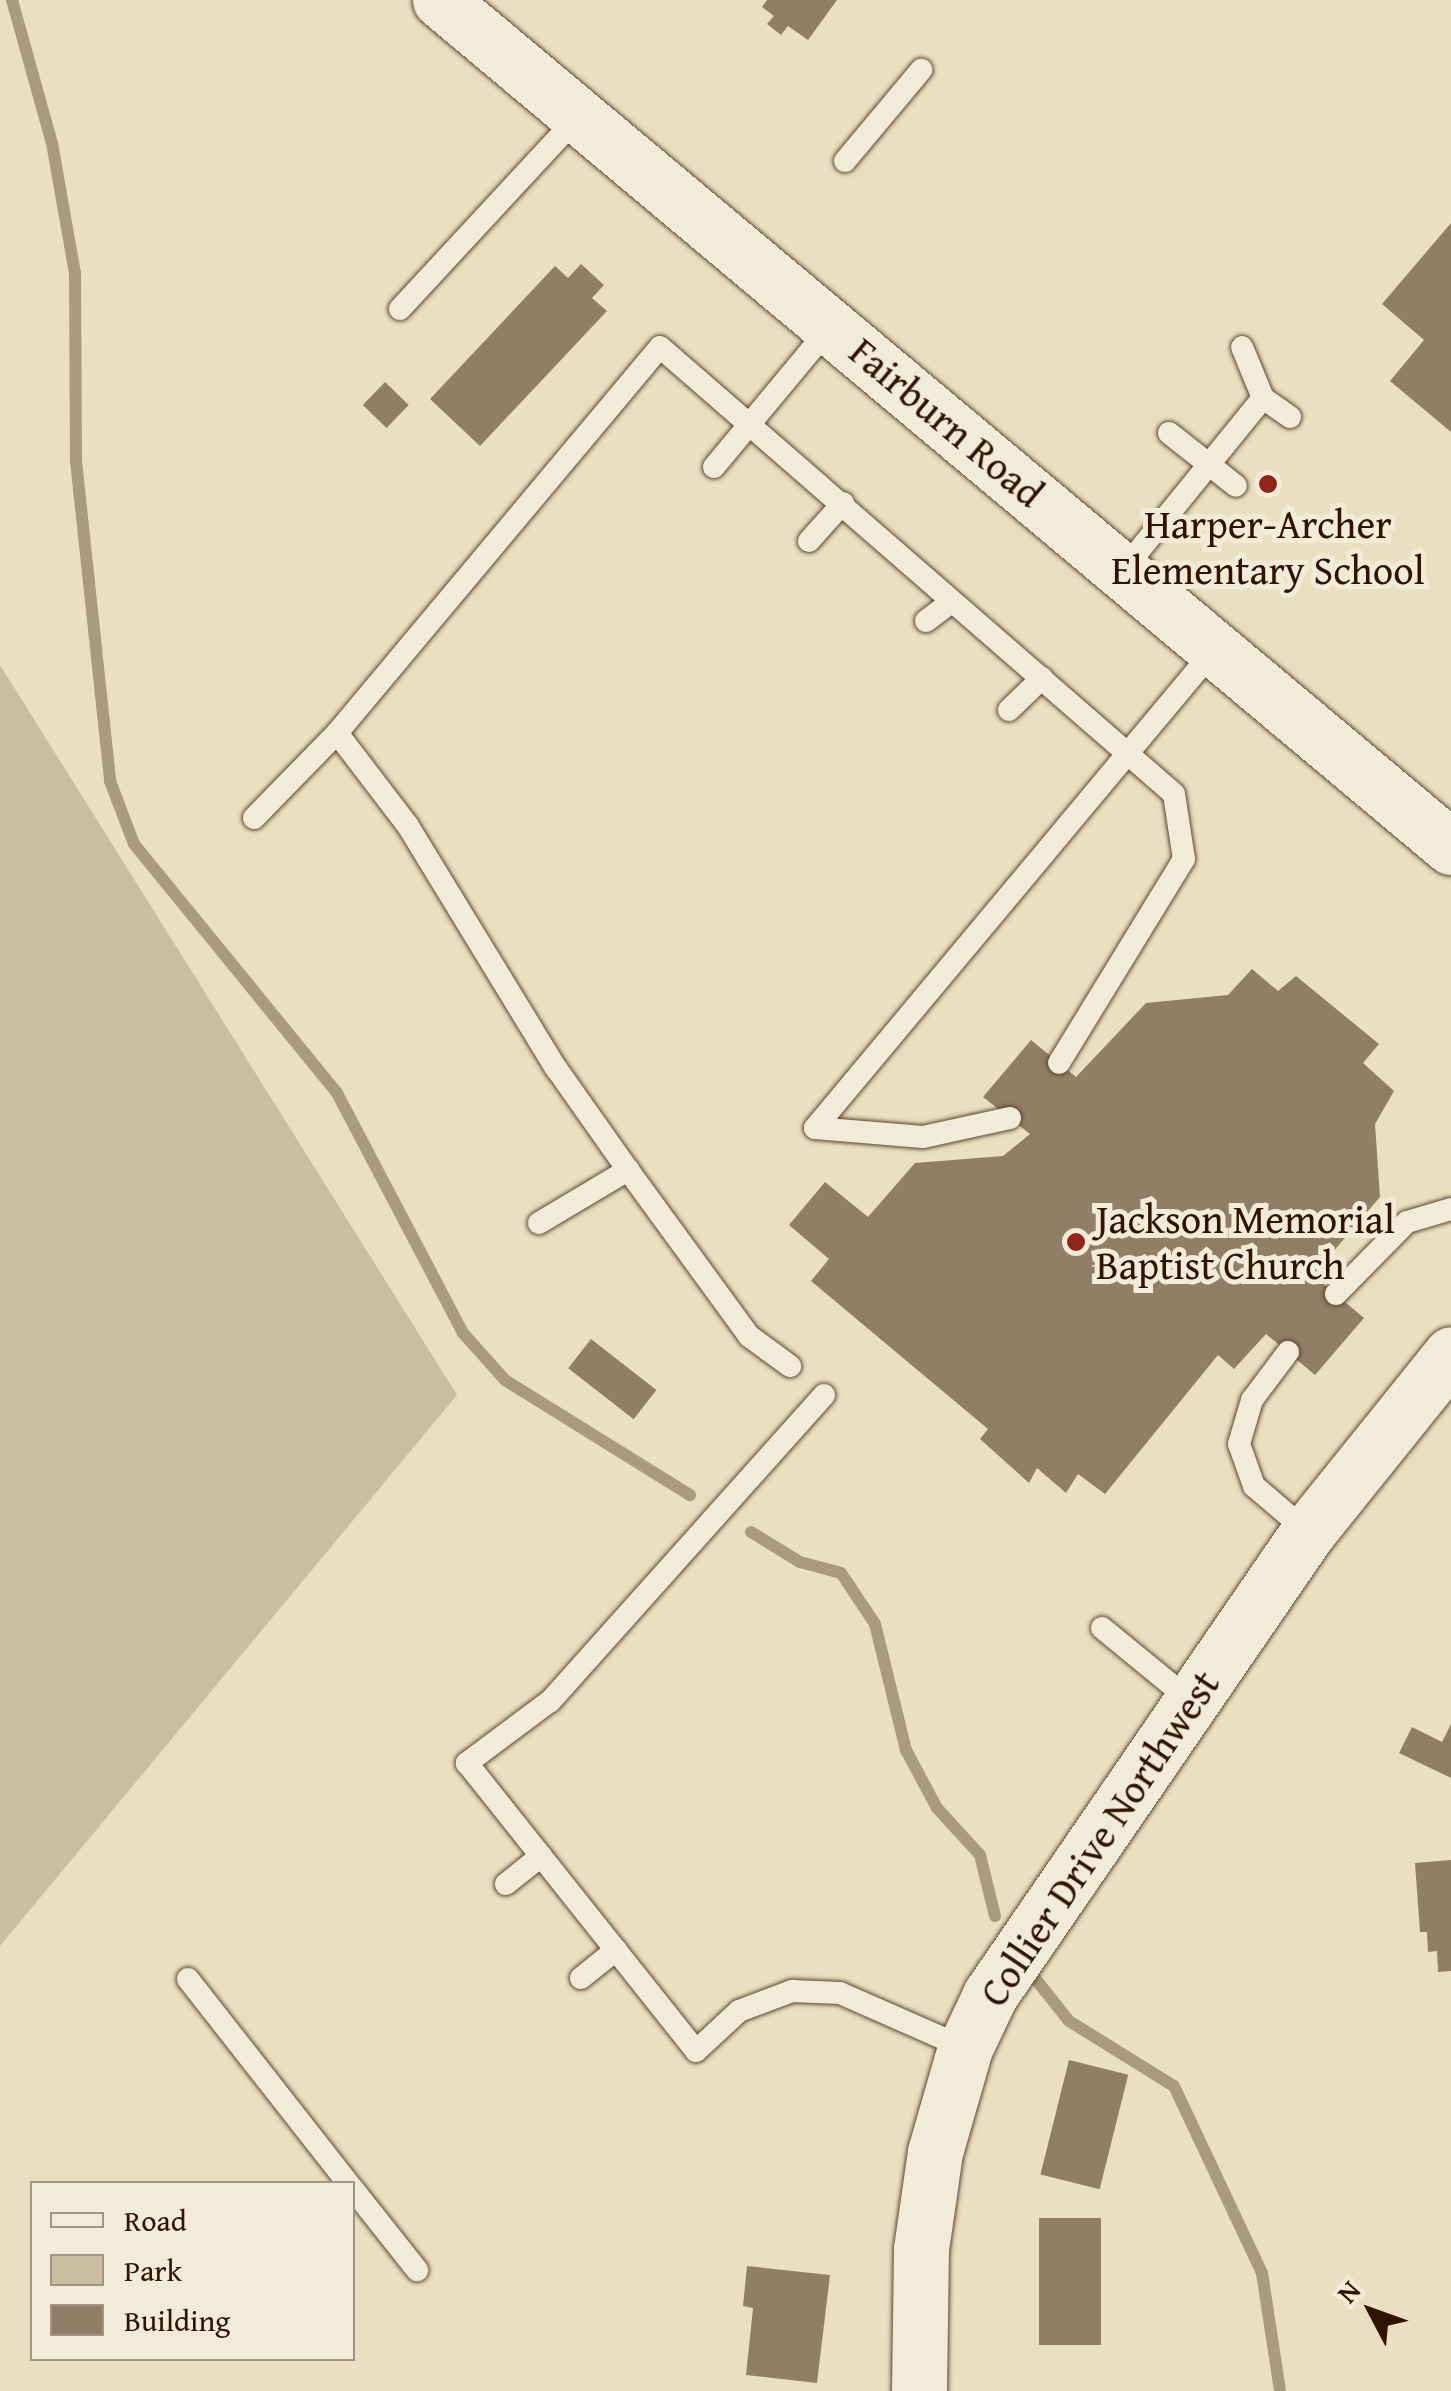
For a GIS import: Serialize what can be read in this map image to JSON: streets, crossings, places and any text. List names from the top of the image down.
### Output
{
  "streets": {
    "street": ["Fairburn Road", "Collier Drive Northwest"]
  },
  "places": ["Harper-Archer Elementary School", "Jackson Memorial Baptist Church"],
  "legend": ["Road", "Park", "Building"],
  "north": "top left"
}
